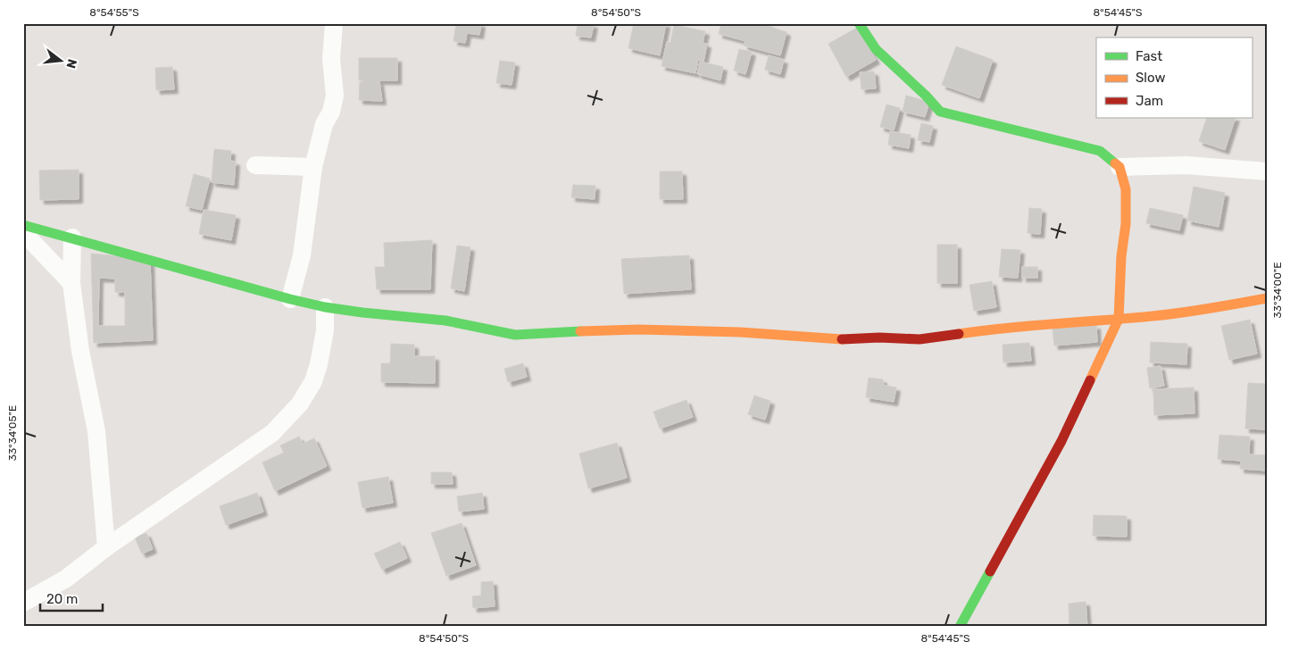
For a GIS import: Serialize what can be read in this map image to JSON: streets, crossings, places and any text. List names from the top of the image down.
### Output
{
  "legend": ["Fast", "Slow", "Jam"],
  "scale_bar": "20 m",
  "north": "right",
  "coordinates": [
    "8°54'55\"S",
    "8°54'50\"S",
    "8°54'45\"S",
    "33°34'00\"E",
    "33°34'05\"E"
  ]
}
